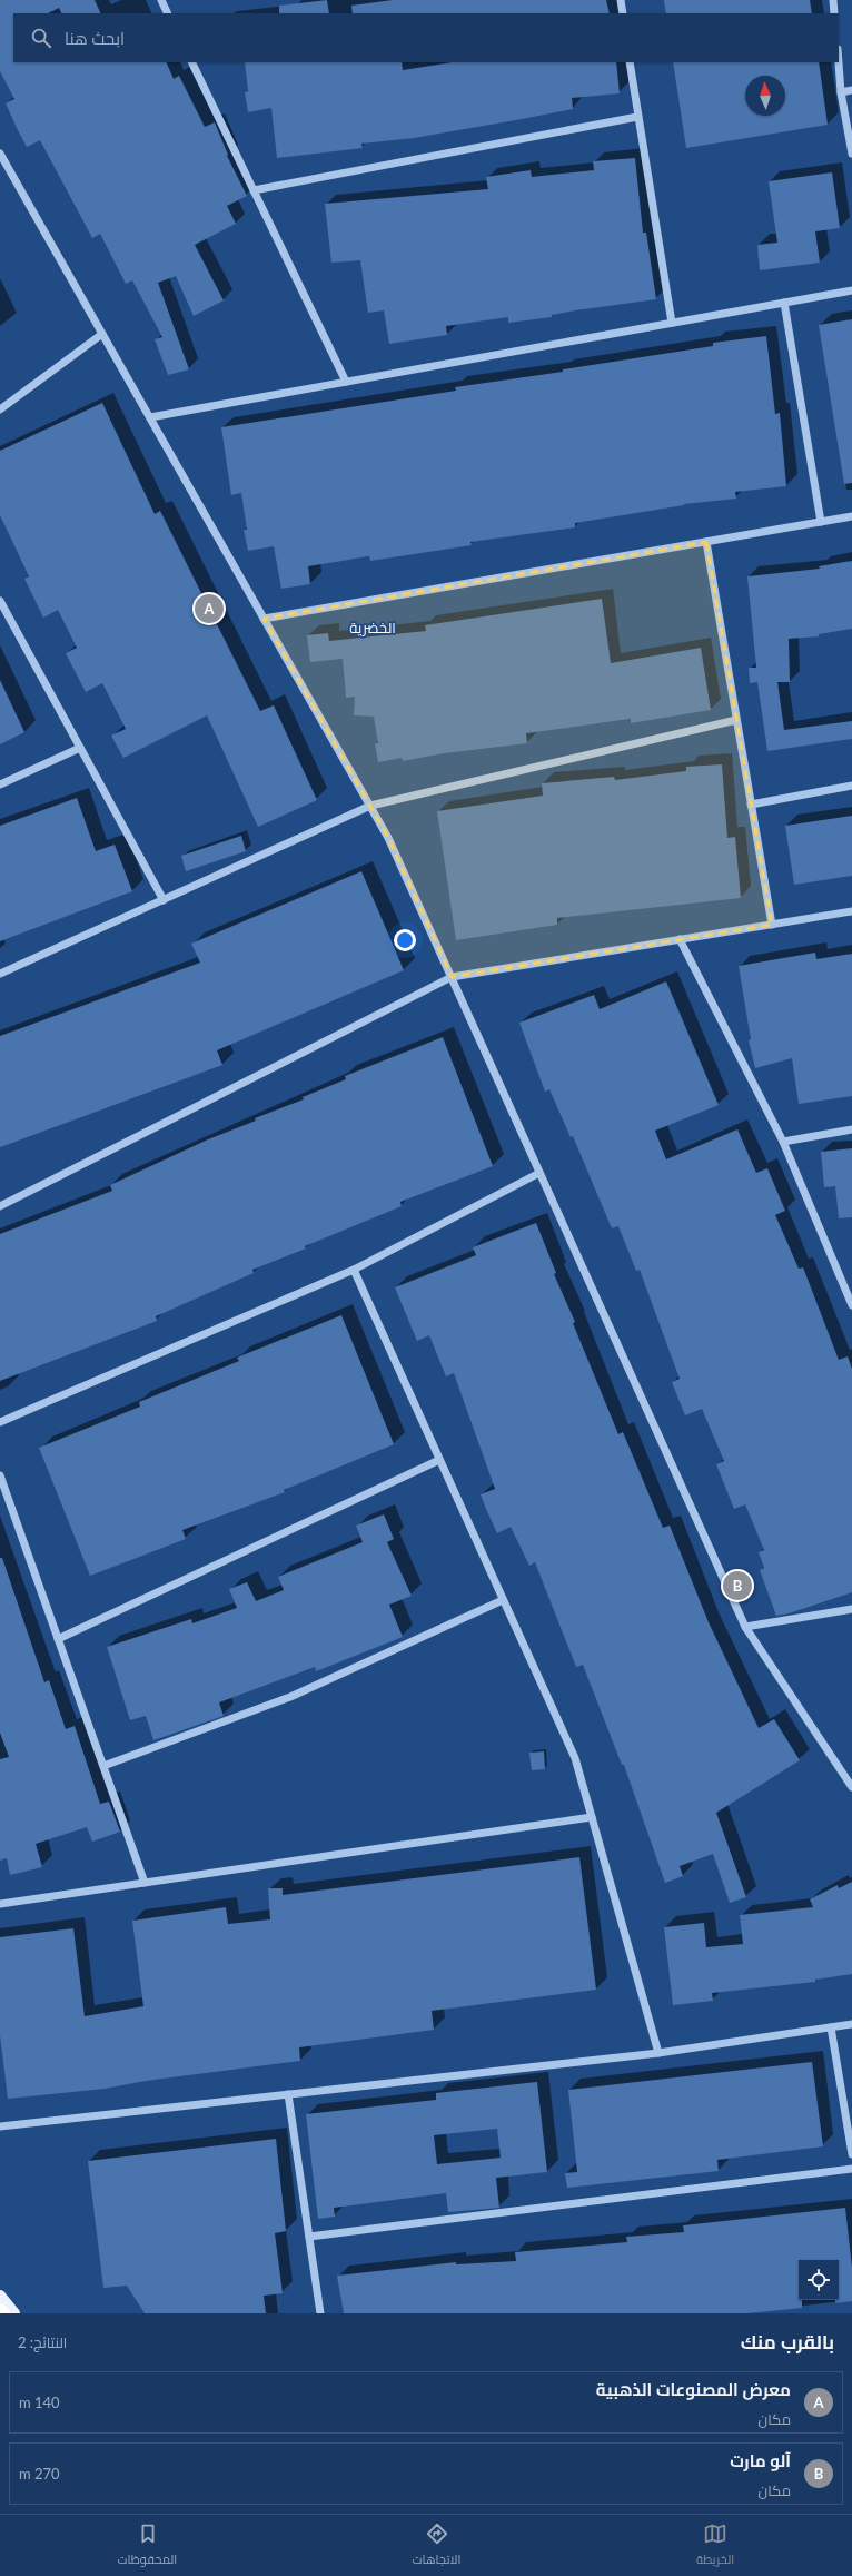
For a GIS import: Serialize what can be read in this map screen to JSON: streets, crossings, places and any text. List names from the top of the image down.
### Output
{
  "districts": ["الخضرية"],
  "north": "top",
  "page": {
    "search": "ابحث هنا",
    "pins": ["A", "B"],
    "heading": ["بالقرب منك", "النتائج: 2"],
    "list": [
      {
        "mark": "A",
        "name": "معرض المصنوعات الذهبية",
        "note": "مكان",
        "value": "140 m"
      },
      {
        "mark": "B",
        "name": "آلو مارت",
        "note": "مكان",
        "value": "270 m"
      }
    ],
    "nav": ["الخريطة", "الاتجاهات", "المحفوظات"]
  }
}
